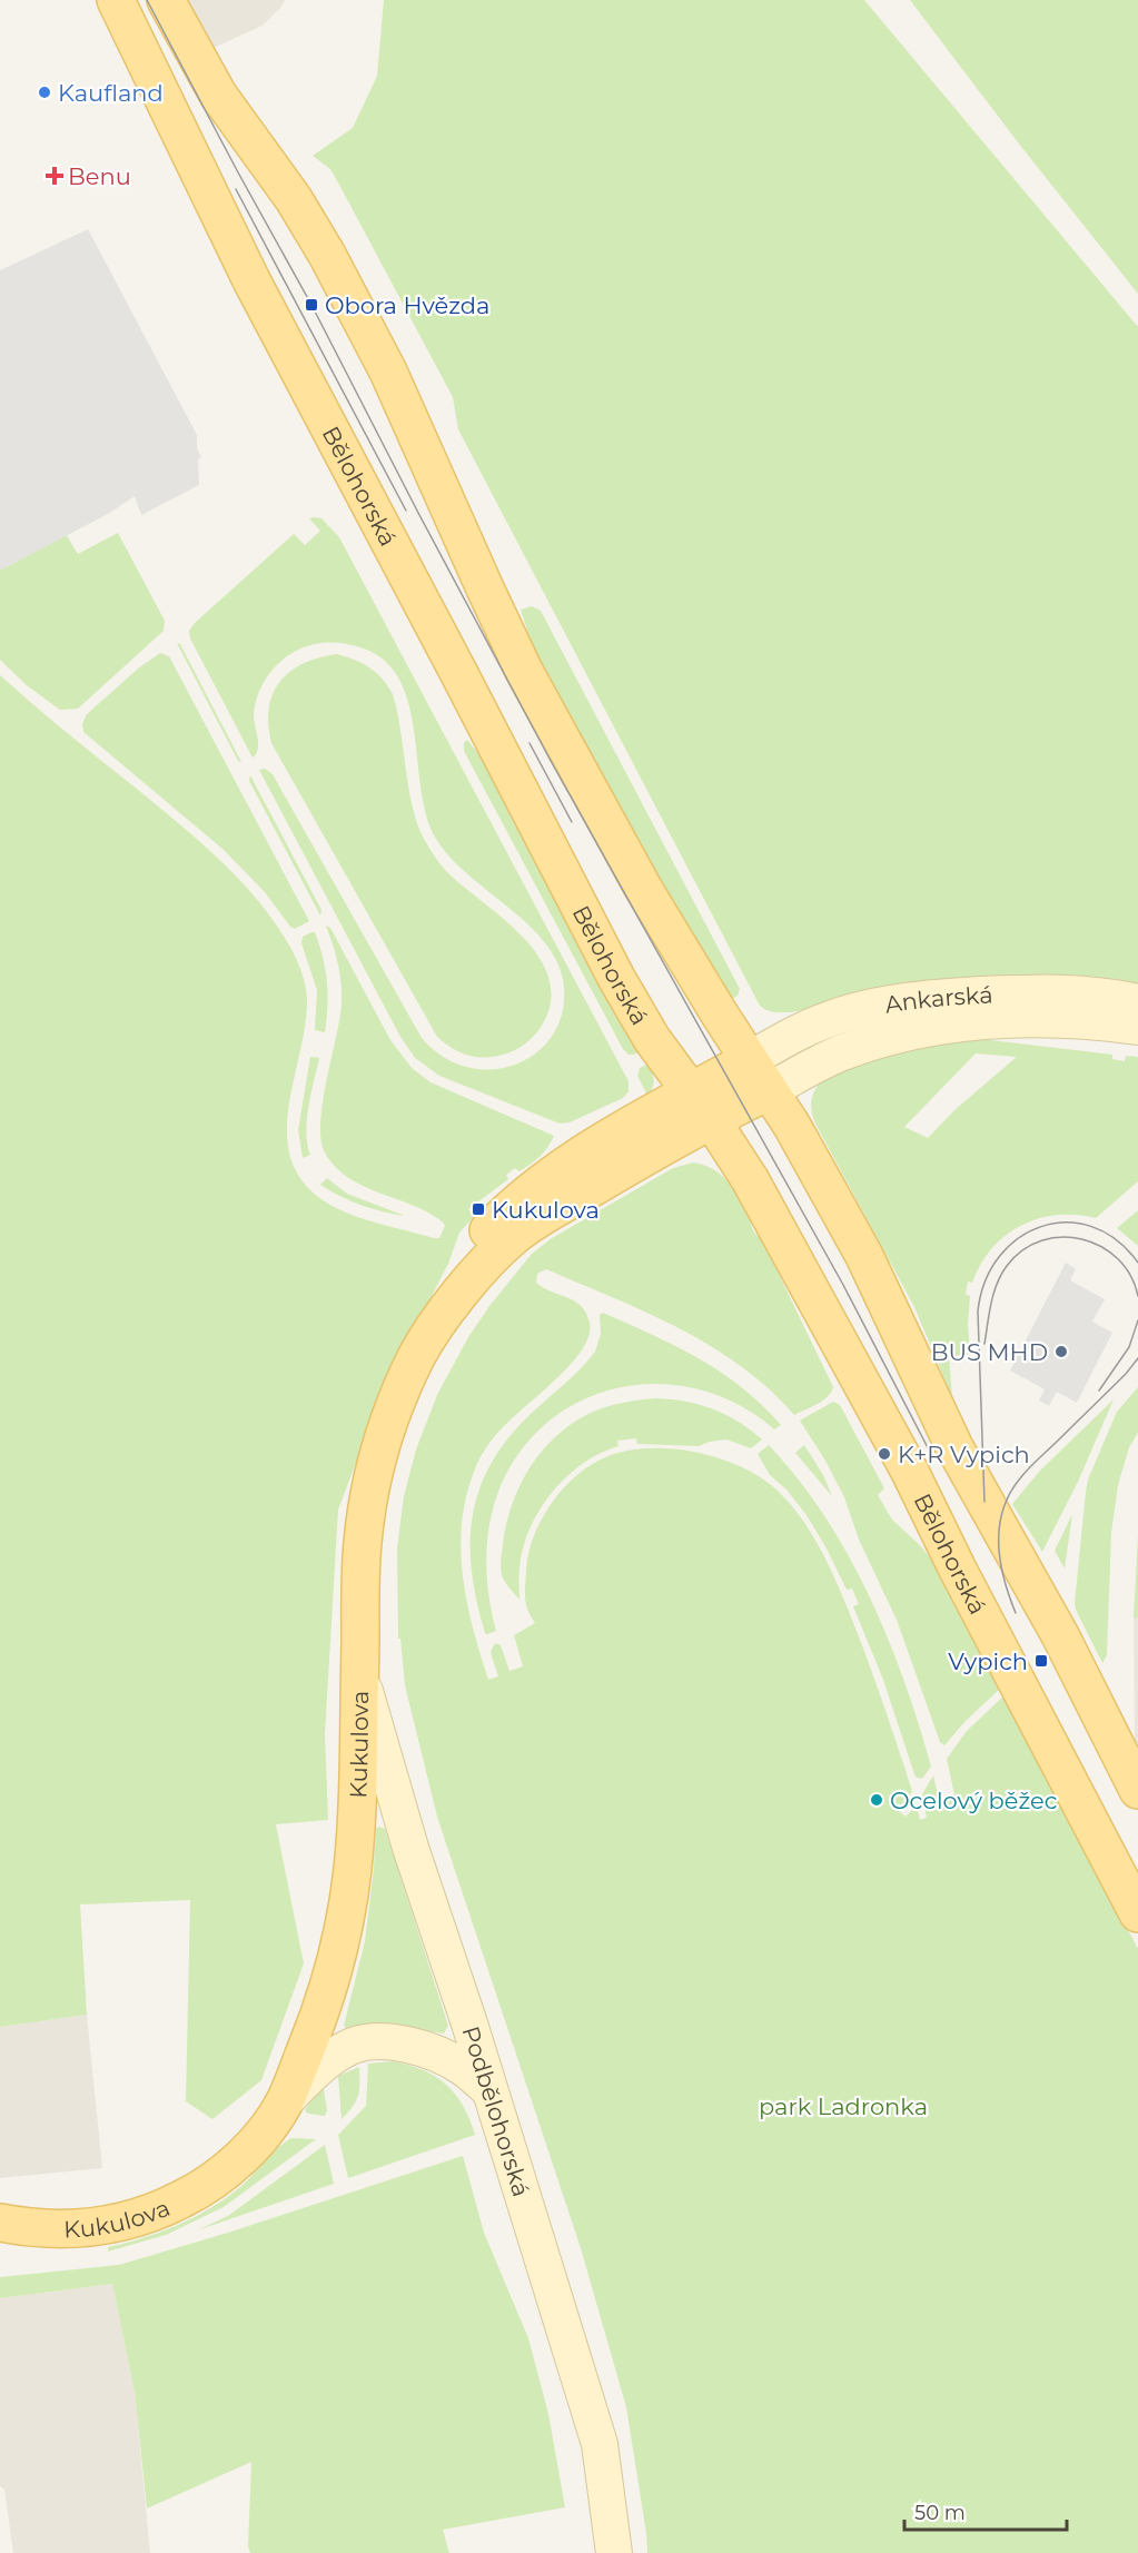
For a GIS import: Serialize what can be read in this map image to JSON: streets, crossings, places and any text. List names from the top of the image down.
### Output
{
  "streets": {
    "main road": ["Bělohorská", "Kukulova"],
    "street": ["Ankarská", "Podbělohorská"]
  },
  "crossings": [
    ["Bělohorská", "Kukulova"],
    ["Kukulova", "Podbělohorská"]
  ],
  "parks": ["park Ladronka"],
  "places": {
    "other": [
      "Kaufland",
      "BUS MHD",
      "K+R Vypich",
      "Ocelový běžec"
    ],
    "health": ["Benu"],
    "transit": ["Obora Hvězda", "Kukulova", "Vypich"]
  },
  "scale_bar": "50 m"
}
